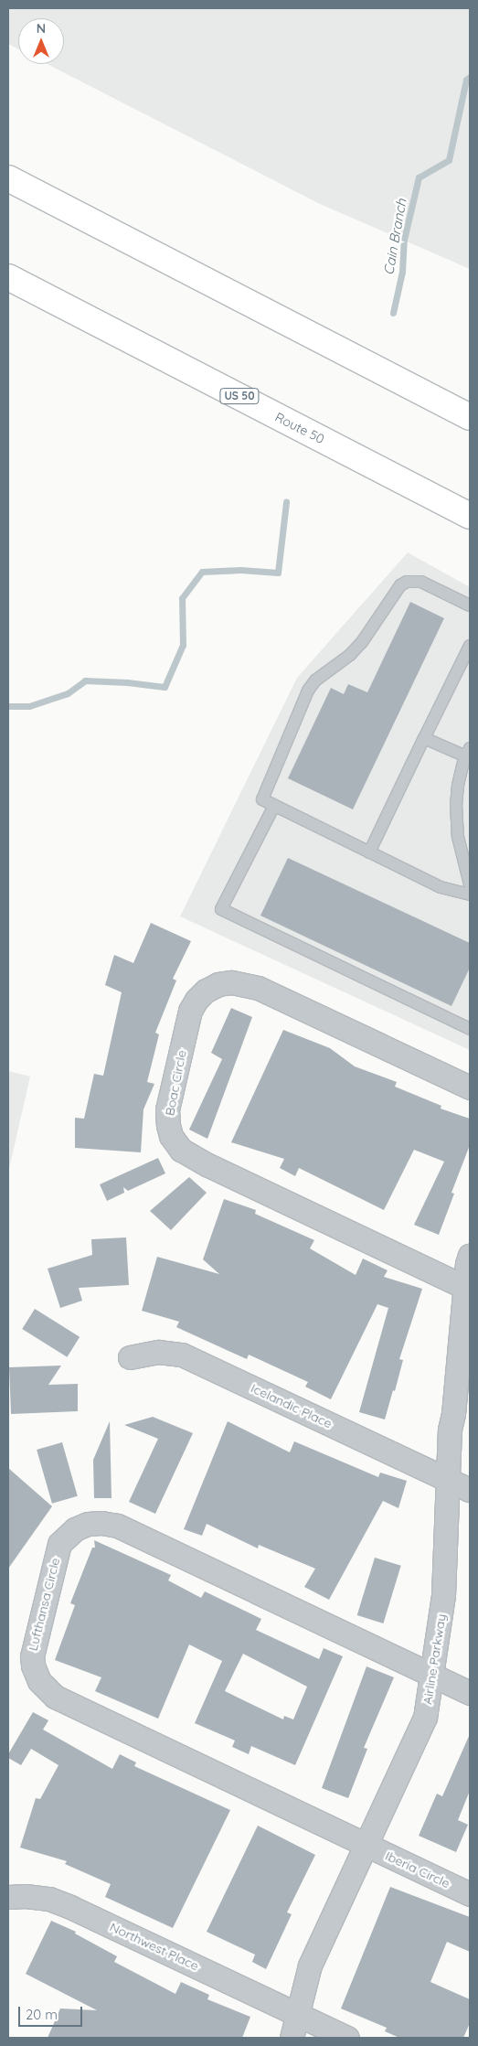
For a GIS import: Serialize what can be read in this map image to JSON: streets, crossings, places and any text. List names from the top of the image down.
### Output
{
  "streets": {
    "highway": ["US 50", "Route 50"],
    "street": [
      "Boac Circle",
      "Icelandic Place",
      "Lufthansa Circle",
      "Airline Parkway",
      "Iberia Circle",
      "Northwest Place"
    ]
  },
  "crossings": [
    ["Boac Circle", "Airline Parkway"],
    ["Icelandic Place", "Airline Parkway"],
    ["Lufthansa Circle", "Airline Parkway"],
    ["Lufthansa Circle", "Iberia Circle"],
    ["Airline Parkway", "Iberia Circle"],
    ["Airline Parkway", "Northwest Place"]
  ],
  "water": ["Cain Branch"],
  "scale_bar": "20 m",
  "north": "top"
}
